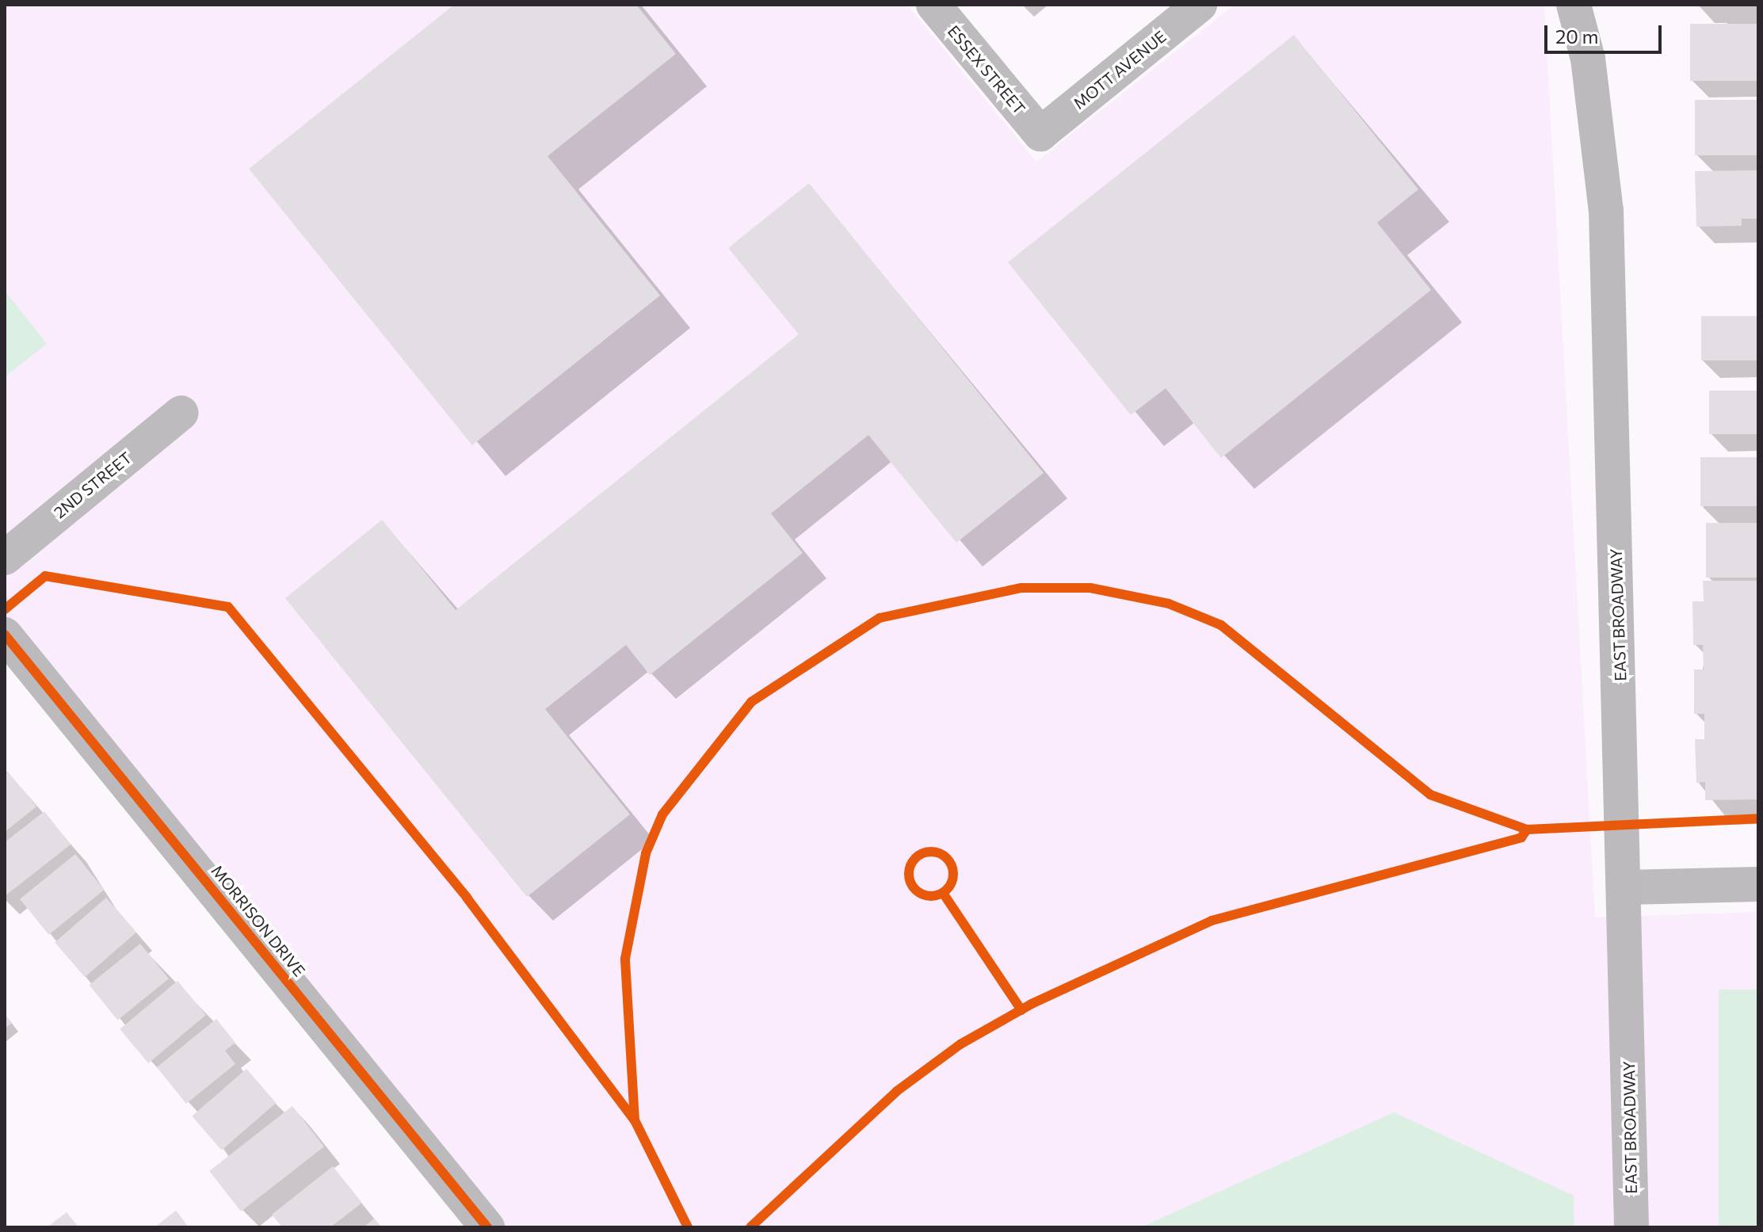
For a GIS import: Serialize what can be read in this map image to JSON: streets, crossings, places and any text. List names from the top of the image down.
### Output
{
  "streets": {
    "street": [
      "ESSEX STREET",
      "MOTT AVENUE",
      "2ND STREET",
      "EAST BROADWAY",
      "MORRISON DRIVE"
    ]
  },
  "crossings": [
    ["ESSEX STREET", "MOTT AVENUE"]
  ],
  "scale_bar": "20 m"
}
